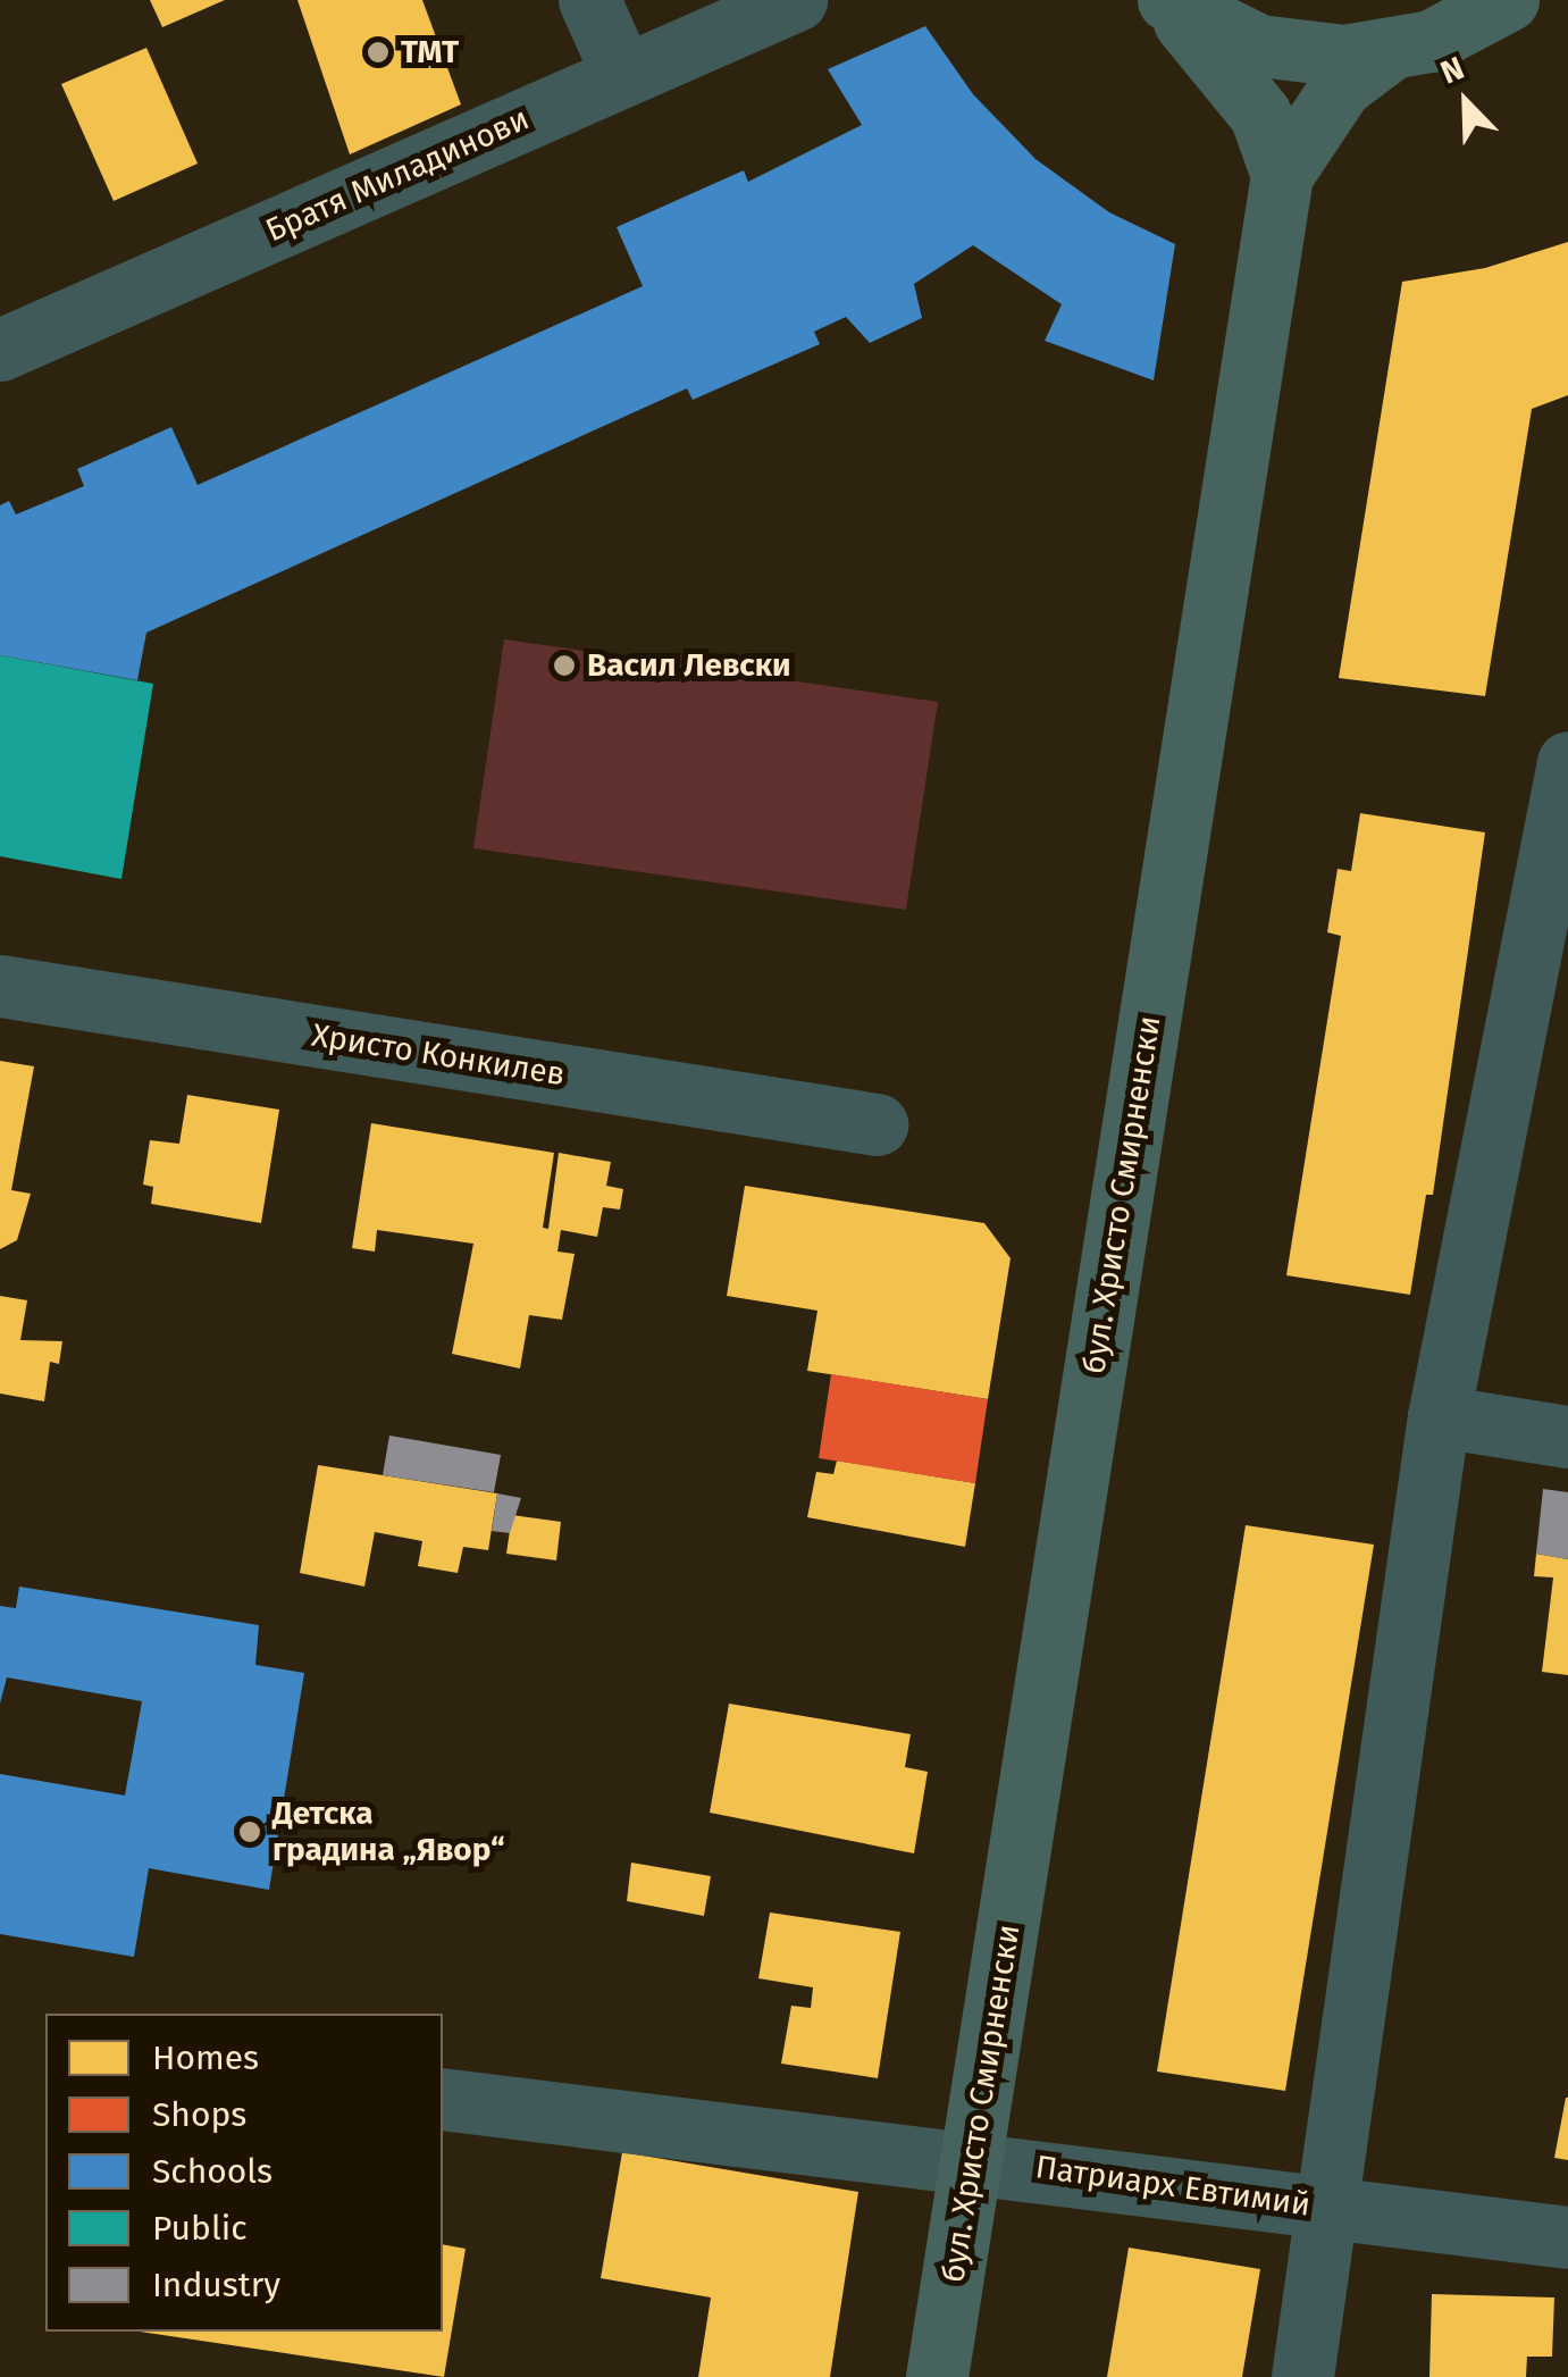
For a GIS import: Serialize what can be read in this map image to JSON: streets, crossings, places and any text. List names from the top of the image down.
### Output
{
  "streets": {
    "main road": ["бул. Христо Смирненски"],
    "street": ["Братя Миладинови", "Христо Конкилев", "Патриарх Евтимий"]
  },
  "crossings": [
    ["бул. Христо Смирненски", "Патриарх Евтимий"]
  ],
  "places": ["TMT", "Васил Левски", "Детска градина „Явор“"],
  "legend": [
    "Homes",
    "Shops",
    "Schools",
    "Public",
    "Industry"
  ],
  "north": "top left"
}
